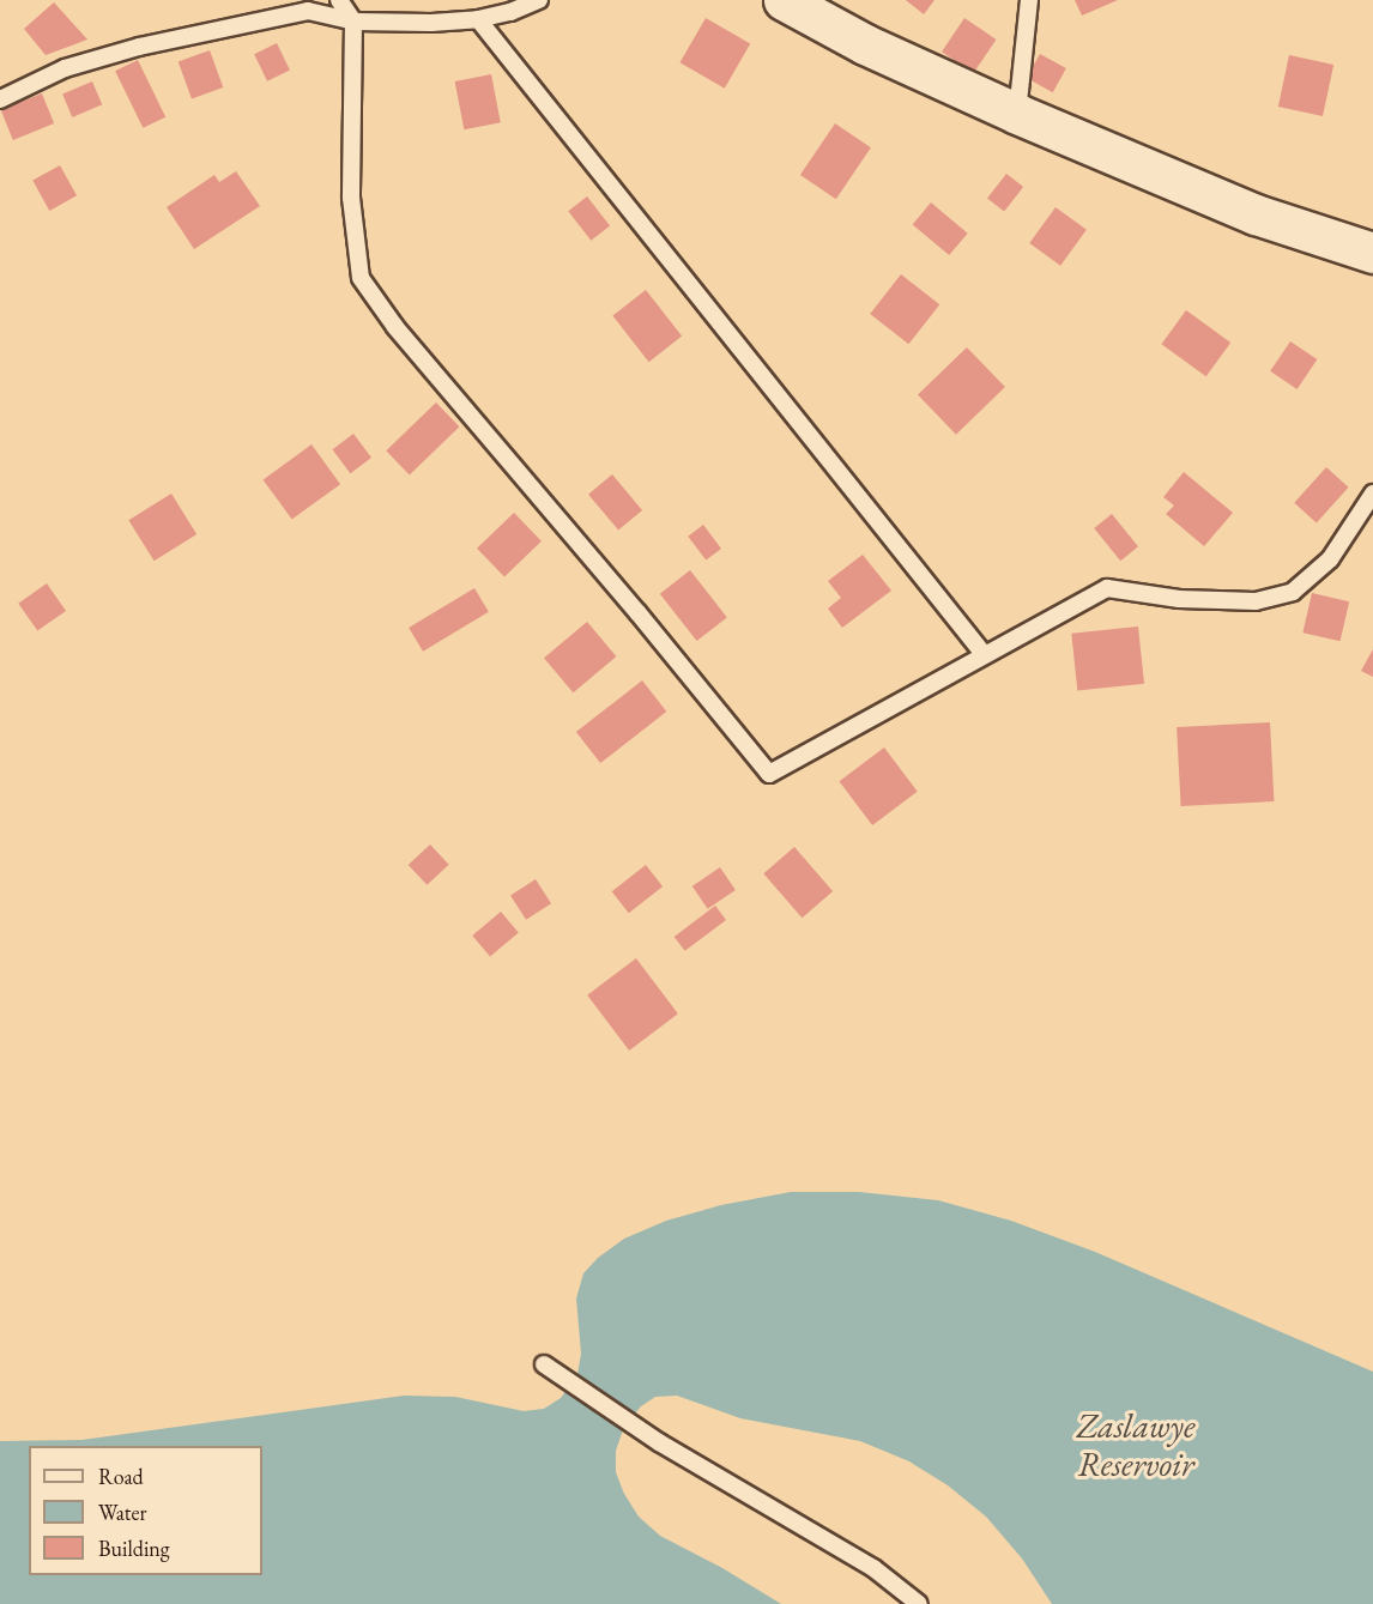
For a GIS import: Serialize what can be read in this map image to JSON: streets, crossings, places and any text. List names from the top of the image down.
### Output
{
  "water": ["Zaslawye Reservoir"],
  "legend": ["Road", "Water", "Building"]
}
